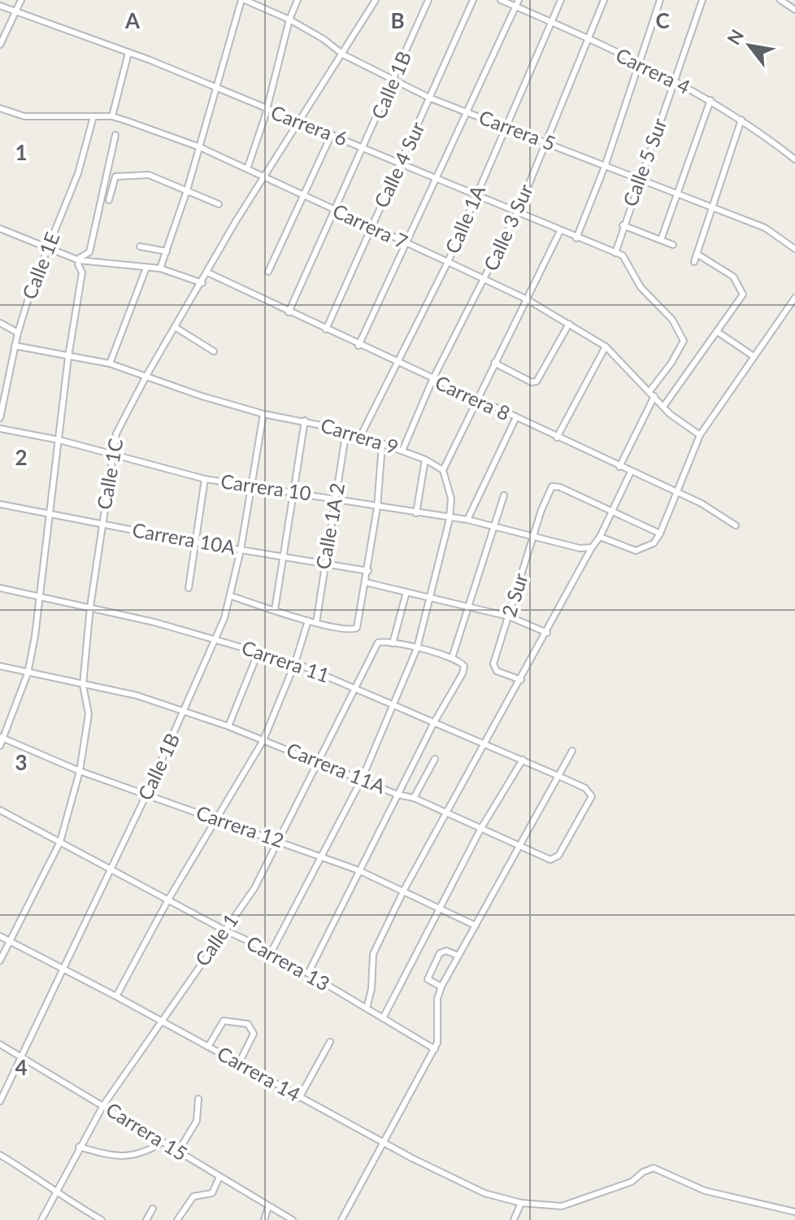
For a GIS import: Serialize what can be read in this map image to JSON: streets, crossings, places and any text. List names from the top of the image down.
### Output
{
  "streets": {
    "street": [
      "Carrera 4",
      "Calle 1B",
      "Carrera 6",
      "Carrera 5",
      "Calle 5 Sur",
      "Calle 4 Sur",
      "Calle 1A",
      "Carrera 7",
      "Calle 3 Sur",
      "Calle 1E",
      "Carrera 8",
      "Carrera 9",
      "Calle 1C",
      "Carrera 10",
      "Calle 1A 2",
      "Carrera 10A",
      "2 Sur",
      "Carrera 11",
      "Carrera 11A",
      "Carrera 12",
      "Calle 1",
      "Carrera 13",
      "Carrera 14",
      "Carrera 15"
    ]
  },
  "crossings": [
    ["Carrera 4", "Calle 5 Sur"],
    ["Carrera 4", "Calle 1A"],
    ["Carrera 4", "Calle 3 Sur"],
    ["Calle 1B", "Carrera 6"],
    ["Calle 1B", "Carrera 5"],
    ["Calle 1B", "Carrera 7"],
    ["Calle 1B", "Carrera 8"],
    ["Calle 1B", "Carrera 9"],
    ["Calle 1B", "Carrera 10"],
    ["Calle 1B", "Carrera 10A"],
    ["Calle 1B", "Carrera 11"],
    ["Calle 1B", "Carrera 11A"],
    ["Calle 1B", "Carrera 12"],
    ["Calle 1B", "Carrera 13"],
    ["Calle 1B", "Carrera 14"],
    ["Calle 1B", "Carrera 15"],
    ["Carrera 6", "Calle 5 Sur"],
    ["Carrera 6", "Calle 4 Sur"],
    ["Carrera 6", "Calle 1A"],
    ["Carrera 6", "Calle 3 Sur"],
    ["Carrera 6", "Calle 1C"],
    ["Carrera 5", "Calle 5 Sur"],
    ["Carrera 5", "Calle 4 Sur"],
    ["Carrera 5", "Calle 1A"],
    ["Carrera 5", "Calle 3 Sur"],
    ["Carrera 5", "Calle 1C"],
    ["Calle 4 Sur", "Carrera 7"],
    ["Calle 4 Sur", "Carrera 8"],
    ["Calle 1A", "Carrera 7"],
    ["Calle 1A", "Carrera 8"],
    ["Calle 1A", "Carrera 9"],
    ["Carrera 7", "Calle 3 Sur"],
    ["Carrera 7", "Calle 1E"],
    ["Carrera 7", "Calle 1C"],
    ["Calle 3 Sur", "Carrera 8"],
    ["Calle 3 Sur", "Carrera 9"],
    ["Calle 1E", "Carrera 9"],
    ["Carrera 8", "Calle 1C"],
    ["Carrera 9", "Calle 1C"],
    ["Carrera 9", "Calle 1A 2"],
    ["Calle 1C", "Carrera 10"],
    ["Calle 1C", "Carrera 10A"],
    ["Calle 1C", "Carrera 11"],
    ["Calle 1C", "Carrera 11A"],
    ["Calle 1C", "Carrera 12"],
    ["Calle 1C", "Carrera 13"],
    ["Calle 1C", "Carrera 14"],
    ["Carrera 10", "Calle 1A 2"],
    ["Carrera 10", "2 Sur"],
    ["Calle 1A 2", "Carrera 10A"],
    ["Carrera 11", "Carrera 11A"],
    ["Carrera 11", "Calle 1"],
    ["Carrera 11A", "Calle 1"],
    ["Carrera 12", "Calle 1"],
    ["Calle 1", "Carrera 13"],
    ["Calle 1", "Carrera 14"],
    ["Calle 1", "Carrera 15"]
  ],
  "north": "top left",
  "grid": {
    "columns": ["A", "B", "C"],
    "rows": [
      "1",
      "2",
      "3",
      "4"
    ]
  }
}
